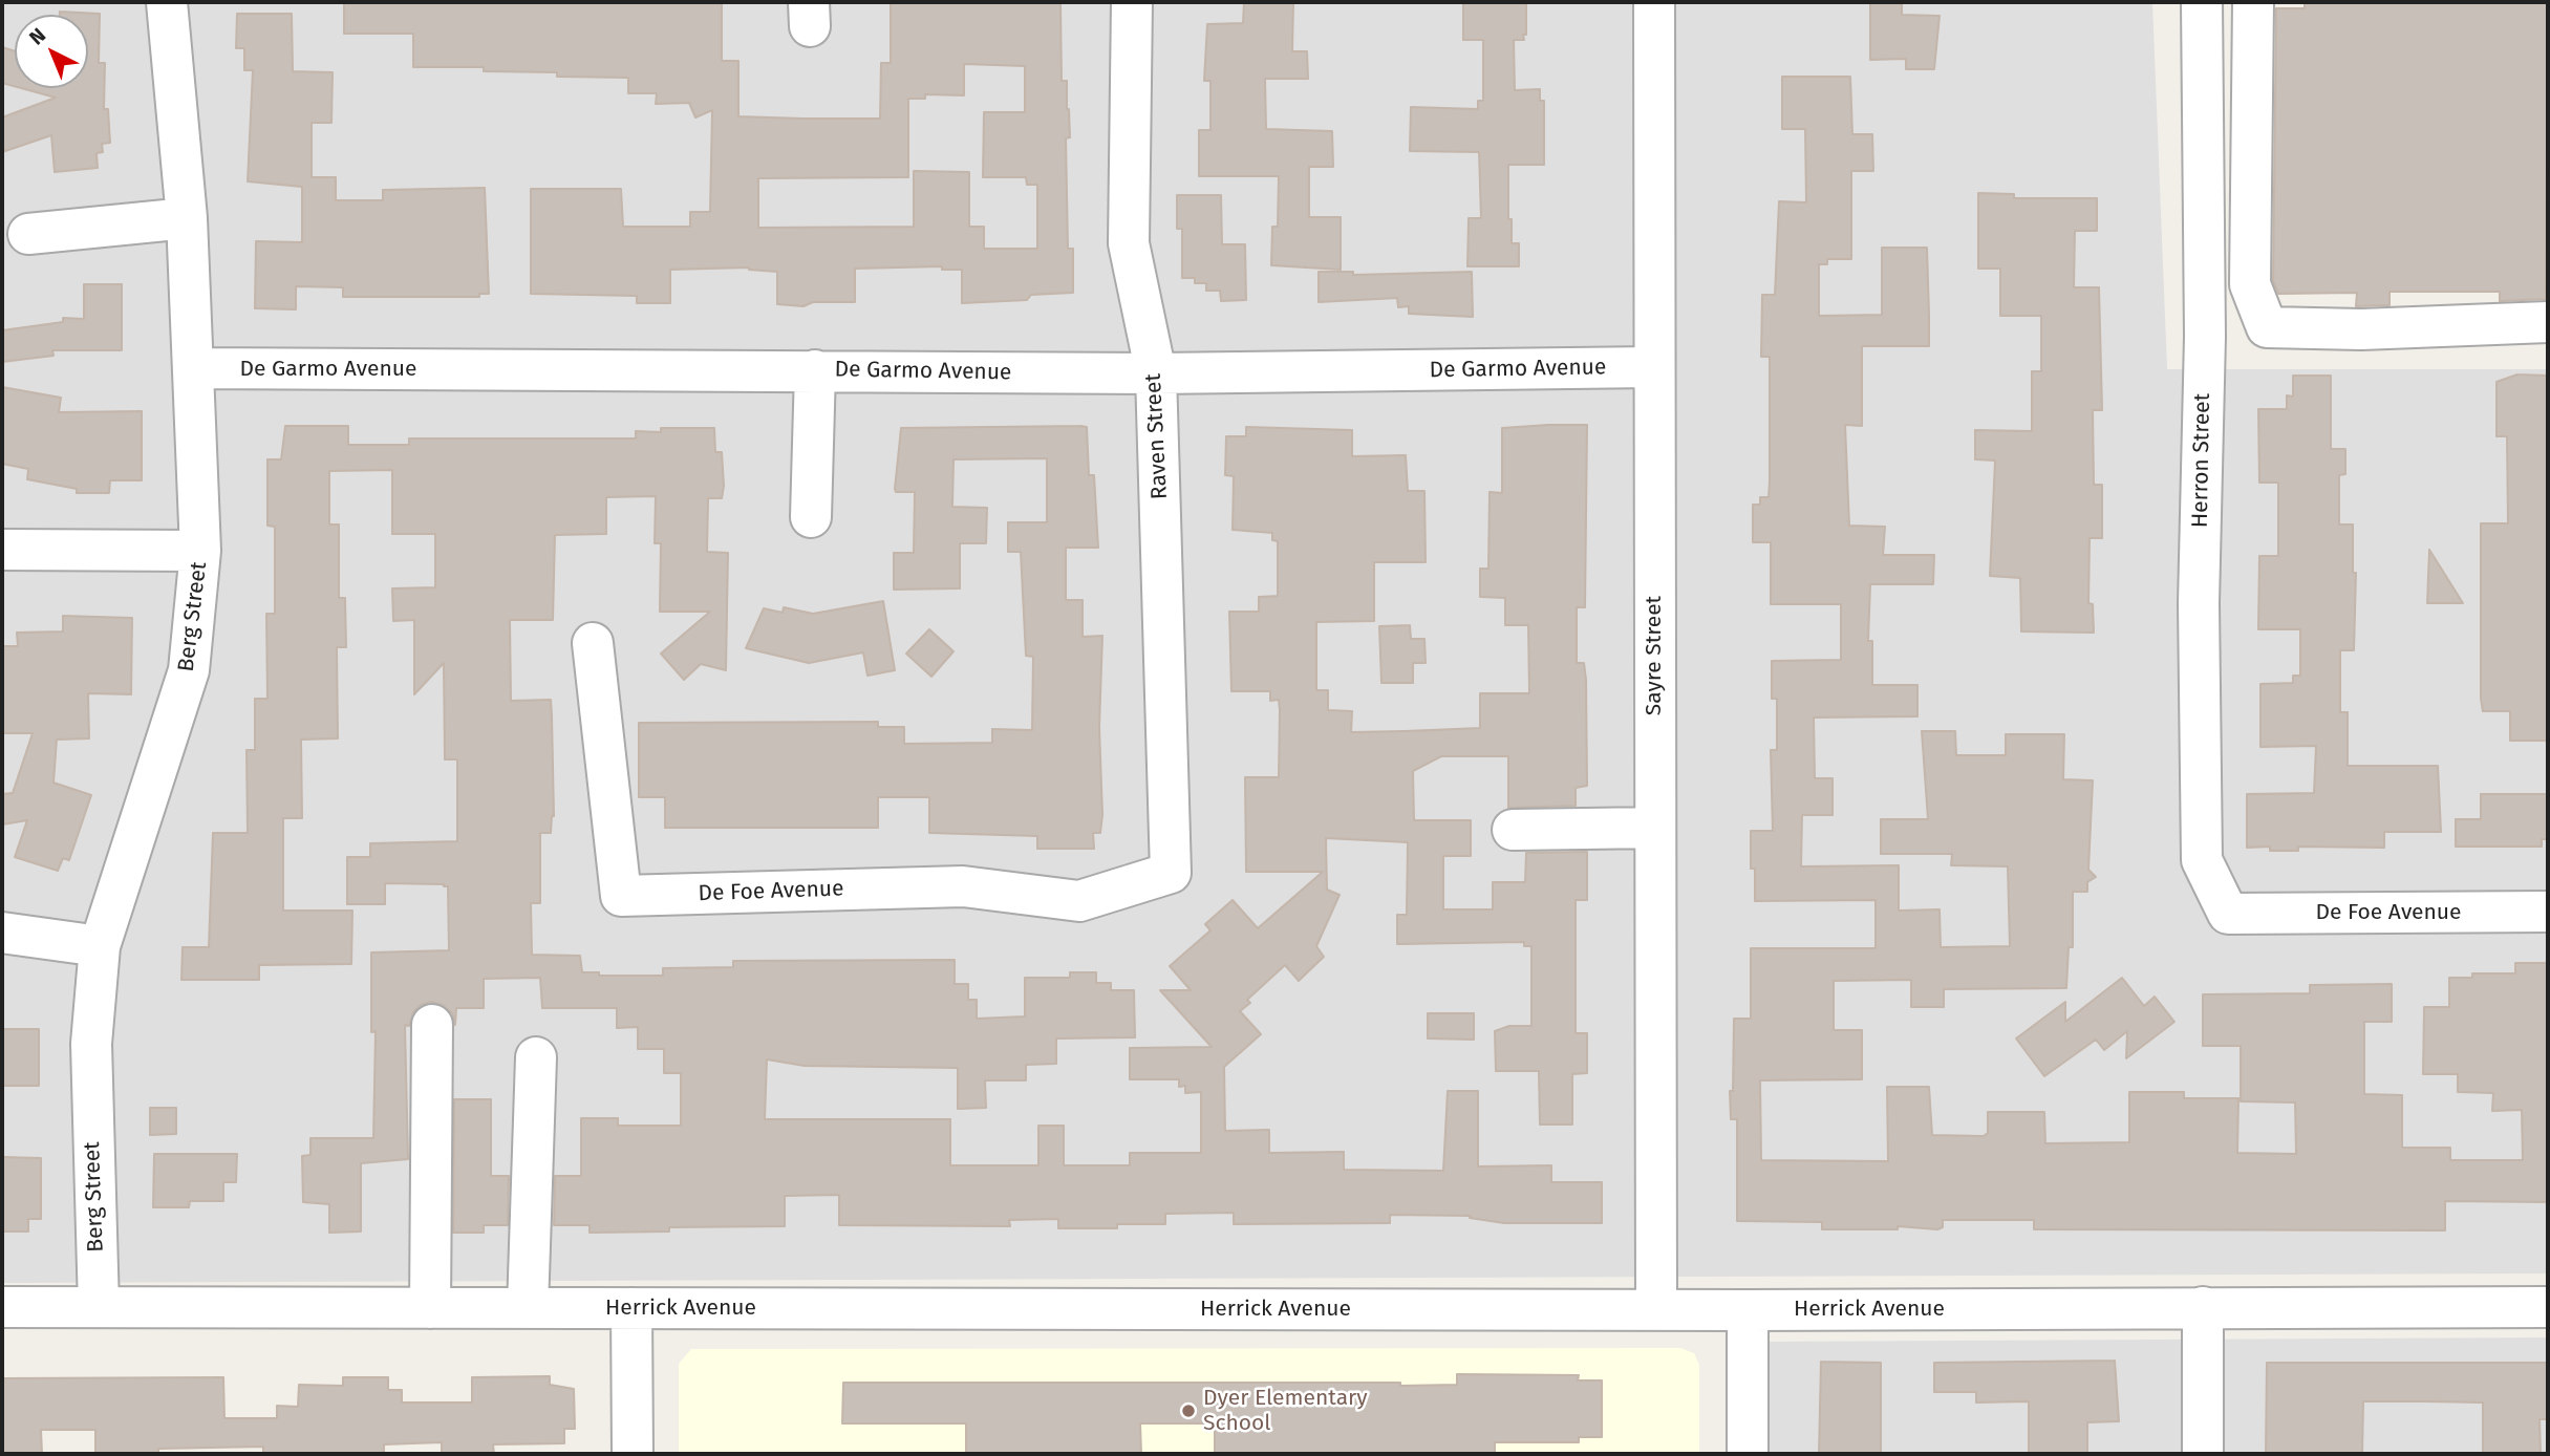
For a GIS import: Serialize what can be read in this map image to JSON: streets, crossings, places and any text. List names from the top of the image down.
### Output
{
  "streets": {
    "street": [
      "De Garmo Avenue",
      "Raven Street",
      "Herron Street",
      "Berg Street",
      "Sayre Street",
      "De Foe Avenue",
      "Herrick Avenue"
    ]
  },
  "crossings": [
    ["De Garmo Avenue", "Raven Street"],
    ["De Garmo Avenue", "Berg Street"],
    ["De Garmo Avenue", "Sayre Street"],
    ["Raven Street", "De Foe Avenue"],
    ["Herron Street", "De Foe Avenue"],
    ["Berg Street", "Herrick Avenue"],
    ["Sayre Street", "Herrick Avenue"]
  ],
  "places": ["Dyer Elementary School"],
  "north": "top left"
}
